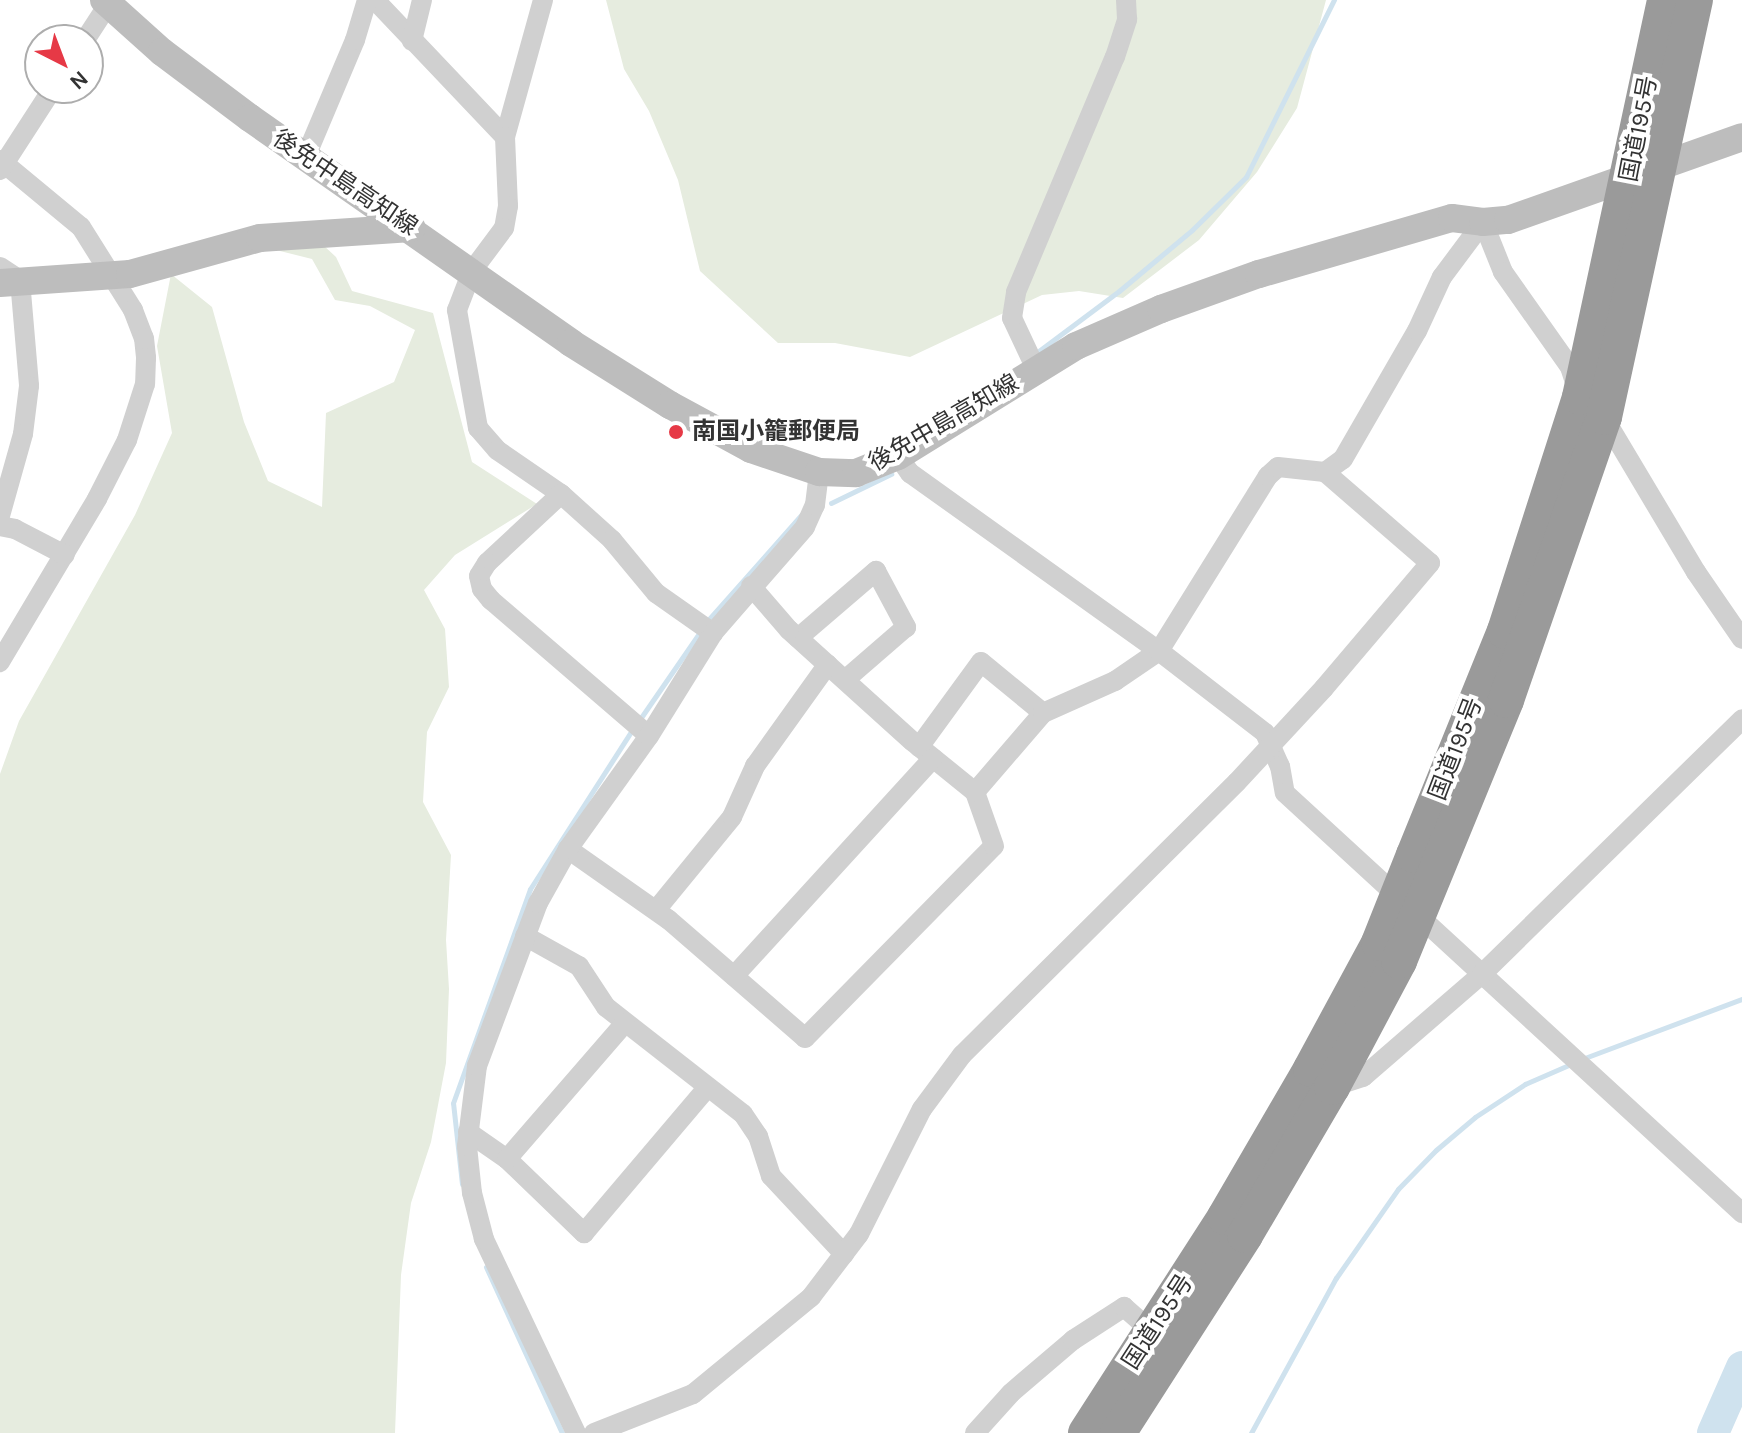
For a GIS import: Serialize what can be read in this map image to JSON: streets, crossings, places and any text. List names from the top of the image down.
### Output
{
  "streets": {
    "highway": ["国道195号"],
    "main road": ["後免中島高知線"]
  },
  "crossings": [
    ["国道195号", "後免中島高知線"]
  ],
  "places": ["南国小籠郵便局"],
  "north": "bottom right"
}
